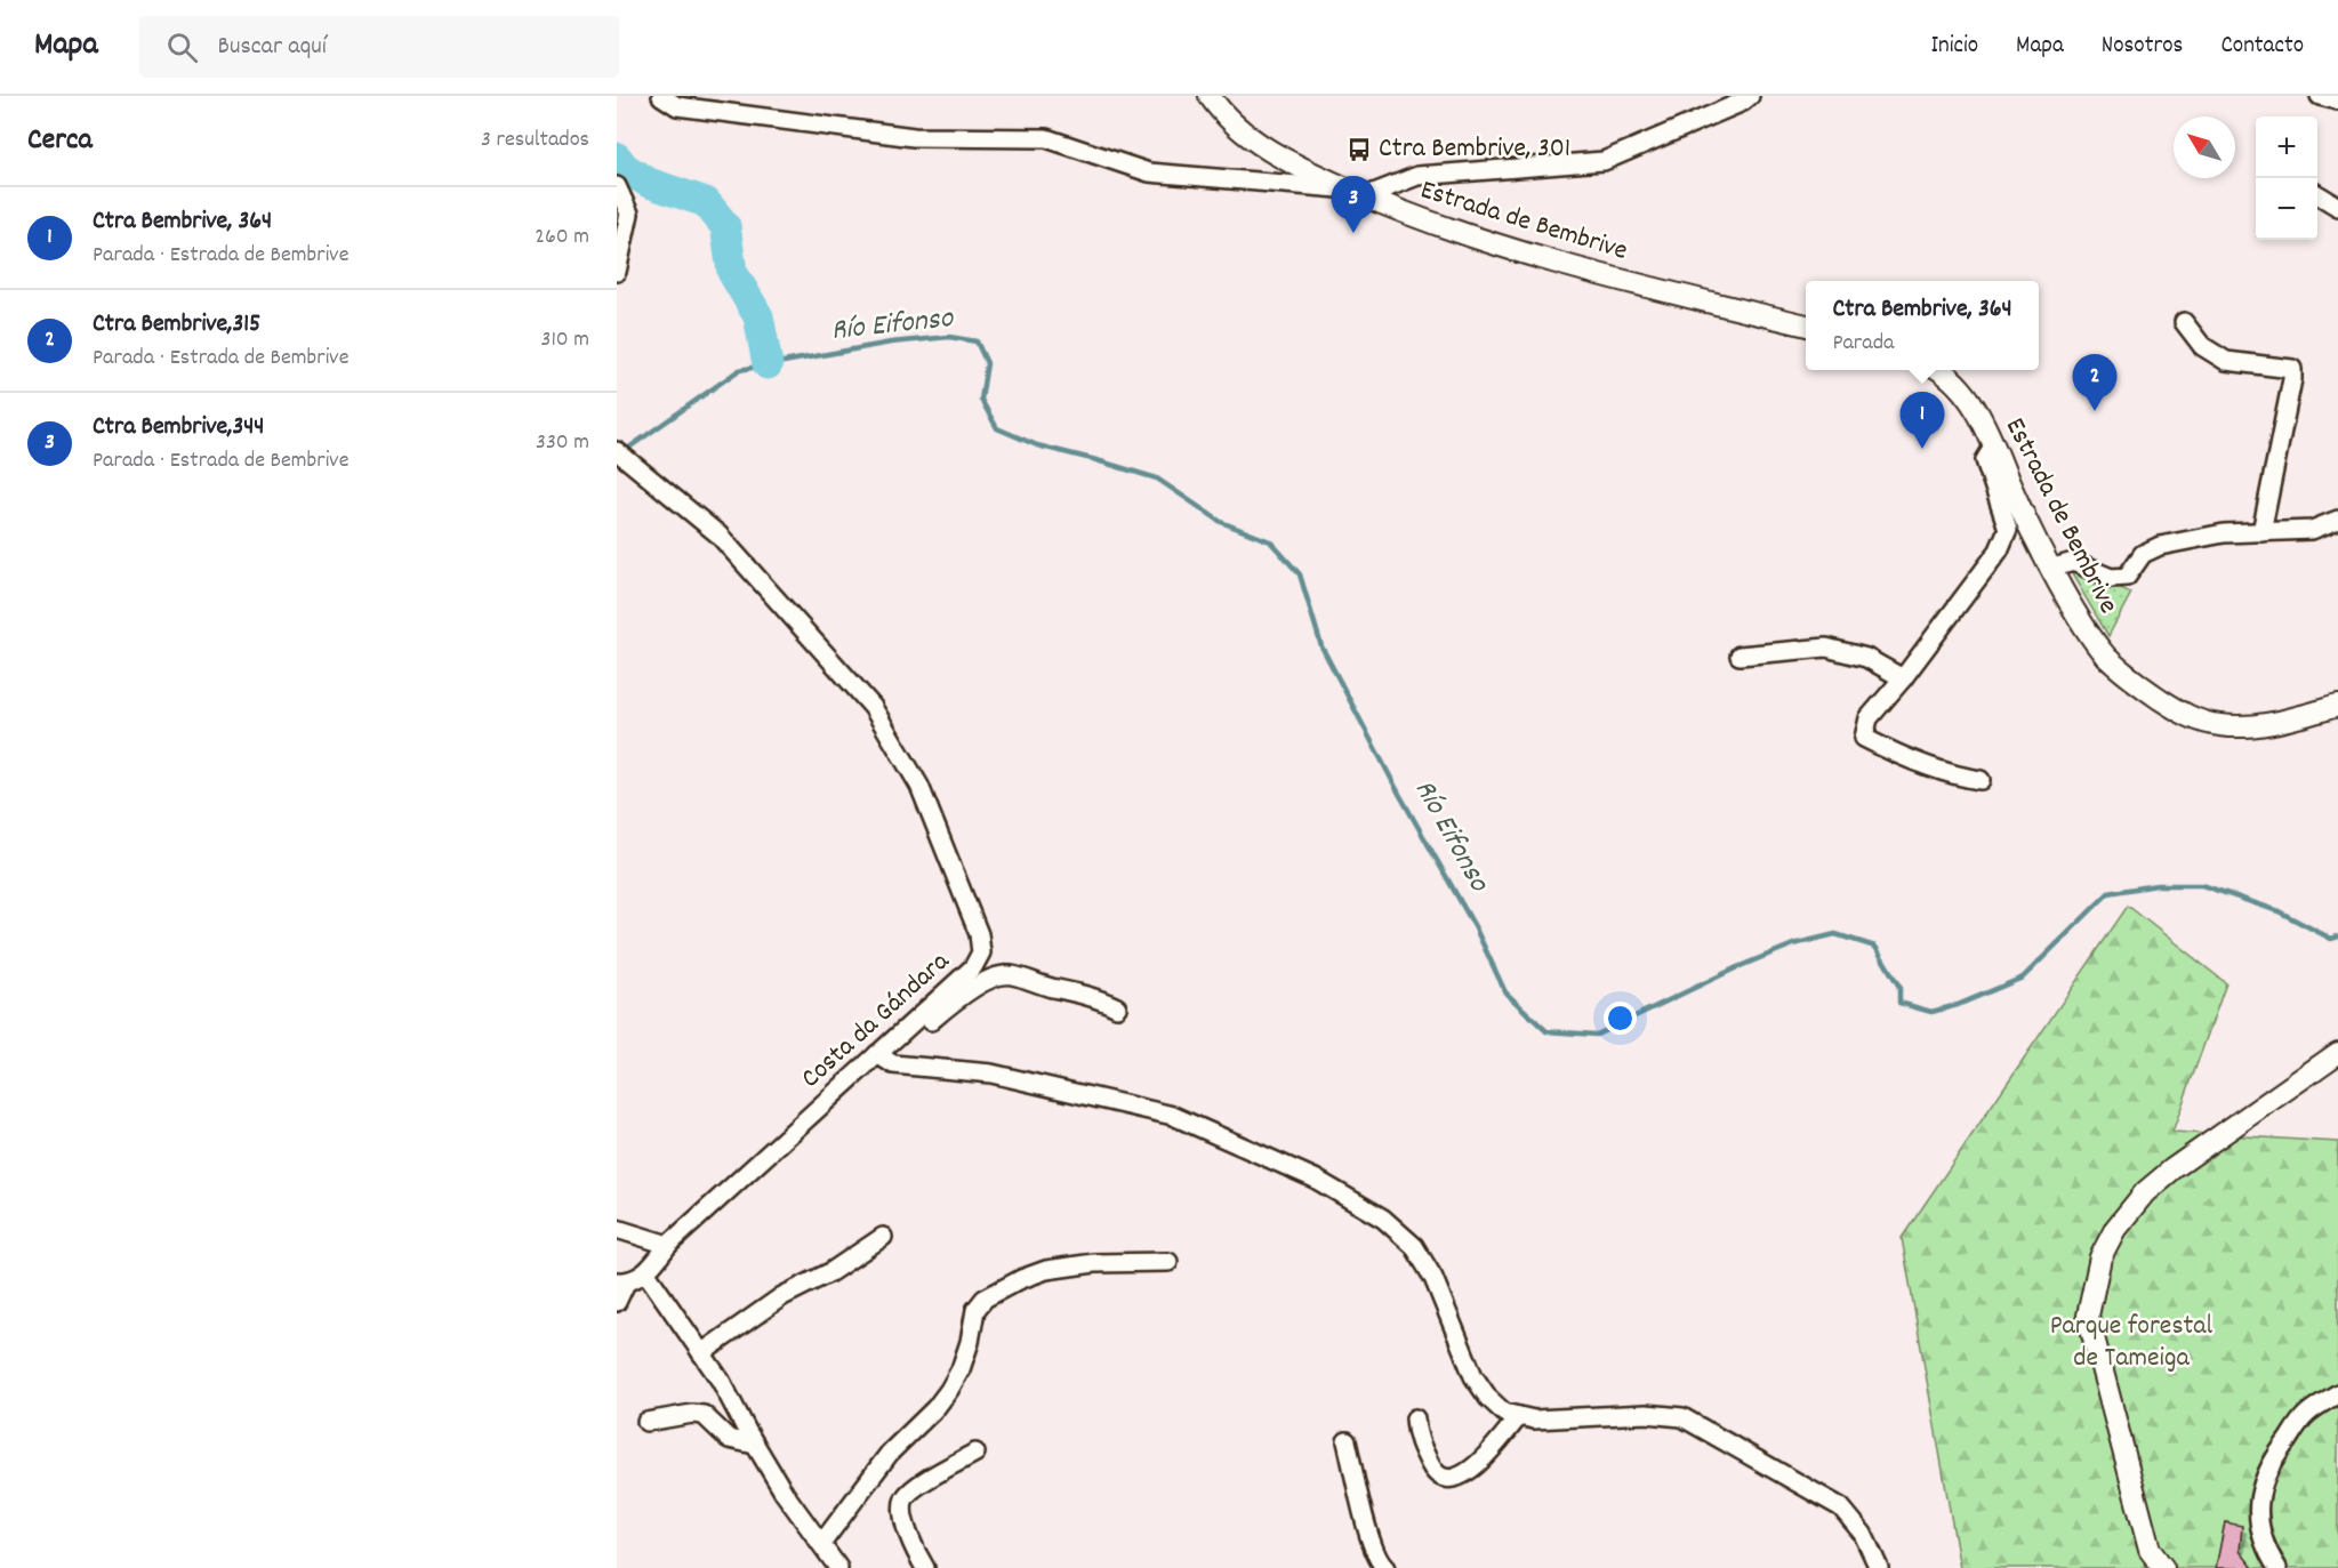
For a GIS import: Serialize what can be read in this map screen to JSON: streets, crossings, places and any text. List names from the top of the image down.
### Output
{
  "streets": {
    "street": ["Estrada de Bembrive", "Costa da Gándara"]
  },
  "water": ["Río Eifonso"],
  "parks": ["Parque forestal de Tameiga"],
  "places": {
    "bus stop": ["Ctra Bembrive, 301"]
  },
  "north": "top left",
  "page": {
    "header": "Mapa",
    "search": "Buscar aquí",
    "nav": [
      "Inicio",
      "Mapa",
      "Nosotros",
      "Contacto"
    ],
    "heading": ["Cerca", "3 resultados"],
    "map_buttons": ["+", "−"],
    "pins": ["3", "2", "1"],
    "list": [
      {
        "mark": "1",
        "name": "Ctra Bembrive, 364",
        "note": "Parada · Estrada de Bembrive",
        "value": "260 m"
      },
      {
        "mark": "2",
        "name": "Ctra Bembrive,315",
        "note": "Parada · Estrada de Bembrive",
        "value": "310 m"
      },
      {
        "mark": "3",
        "name": "Ctra Bembrive,344",
        "note": "Parada · Estrada de Bembrive",
        "value": "330 m"
      }
    ],
    "popup": ["Ctra Bembrive, 364", "Parada"]
  }
}
